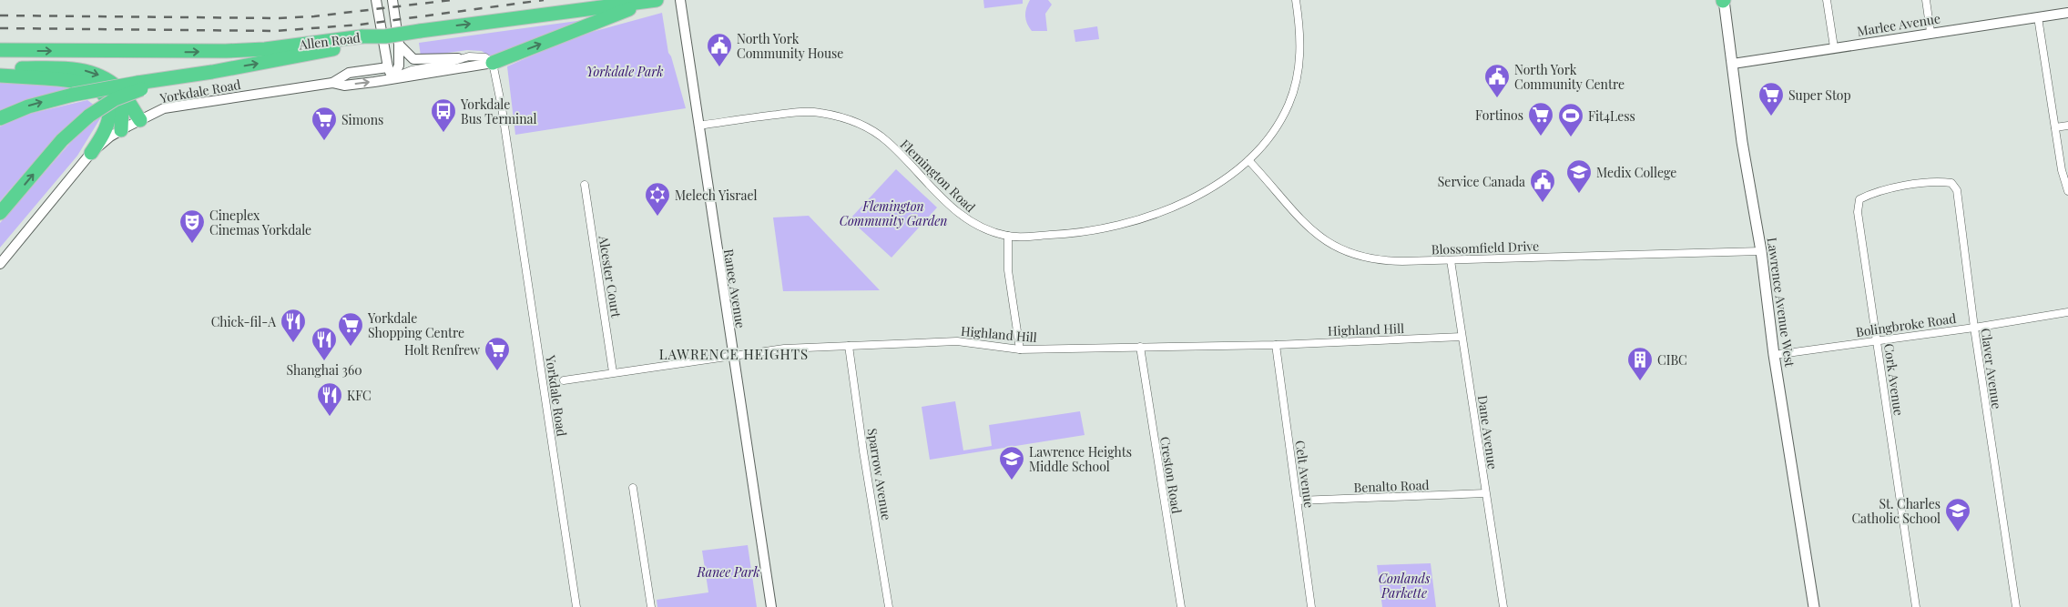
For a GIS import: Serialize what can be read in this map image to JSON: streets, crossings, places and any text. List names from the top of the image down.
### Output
{
  "streets": {
    "highway": ["Allen Road"],
    "main road": ["Lawrence Avenue West"],
    "street": [
      "Marlee Avenue",
      "Yorkdale Road",
      "Flemington Road",
      "Blossomfield Drive",
      "Alcester Court",
      "Ranee Avenue",
      "Bolingbroke Road",
      "Highland Hill",
      "Claver Avenue",
      "Cork Avenue",
      "Dane Avenue",
      "Sparrow Avenue",
      "Celt Avenue",
      "Creston Road",
      "Benalto Road"
    ]
  },
  "crossings": [
    ["Marlee Avenue", "Lawrence Avenue West"],
    ["Flemington Road", "Blossomfield Drive"],
    ["Flemington Road", "Ranee Avenue"],
    ["Blossomfield Drive", "Lawrence Avenue West"],
    ["Blossomfield Drive", "Dane Avenue"],
    ["Alcester Court", "Highland Hill"],
    ["Ranee Avenue", "Highland Hill"],
    ["Lawrence Avenue West", "Bolingbroke Road"],
    ["Bolingbroke Road", "Claver Avenue"],
    ["Bolingbroke Road", "Cork Avenue"],
    ["Highland Hill", "Dane Avenue"],
    ["Highland Hill", "Sparrow Avenue"],
    ["Highland Hill", "Celt Avenue"],
    ["Highland Hill", "Creston Road"],
    ["Claver Avenue", "Cork Avenue"],
    ["Dane Avenue", "Benalto Road"],
    ["Celt Avenue", "Benalto Road"]
  ],
  "districts": ["LAWRENCE HEIGHTS"],
  "parks": [
    "Yorkdale Park",
    "Flemington Community Garden",
    "Ranee Park",
    "Conlands Parkette"
  ],
  "places": {
    "public building": ["North York Community House", "North York Community Centre", "Service Canada"],
    "supermarket": [
      "Super Stop",
      "Fortinos",
      "Simons",
      "Yorkdale Shopping Centre",
      "Holt Renfrew"
    ],
    "bus stop": ["Yorkdale Bus Terminal"],
    "sports": ["Fit4Less"],
    "school or university": ["Medix College", "Lawrence Heights Middle School", "St. Charles Catholic School"],
    "synagogue": ["Melech Yisrael"],
    "theatre": ["Cineplex Cinemas Yorkdale"],
    "restaurant": ["Chick-fil-A", "Shanghai 360", "KFC"],
    "building": ["CIBC"]
  }
}
